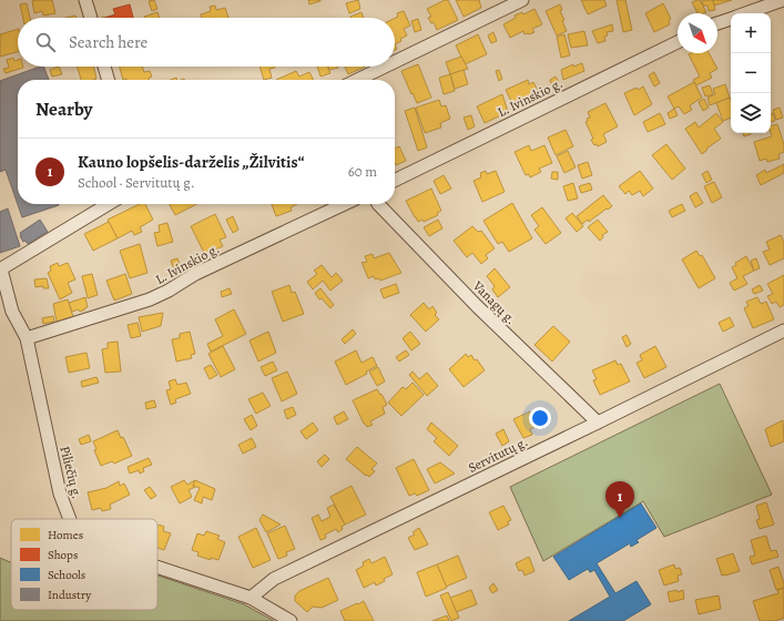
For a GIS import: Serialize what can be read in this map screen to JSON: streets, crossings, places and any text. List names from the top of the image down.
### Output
{
  "streets": {
    "street": [
      "L. Ivinskio g.",
      "Vanagų g.",
      "Servitutų g.",
      "Piliečių g."
    ]
  },
  "crossings": [
    ["L. Ivinskio g.", "Piliečių g."],
    ["Vanagų g.", "Servitutų g."],
    ["Servitutų g.", "Piliečių g."]
  ],
  "legend": [
    "Homes",
    "Shops",
    "Schools",
    "Industry"
  ],
  "north": "bottom right",
  "page": {
    "map_buttons": ["+", "−"],
    "search": "Search here",
    "heading": "Nearby",
    "list": [
      {
        "mark": "1",
        "name": "Kauno lopšelis-darželis „Žilvitis“",
        "note": "School · Servitutų g.",
        "value": "60 m"
      }
    ],
    "pins": "1"
  }
}
